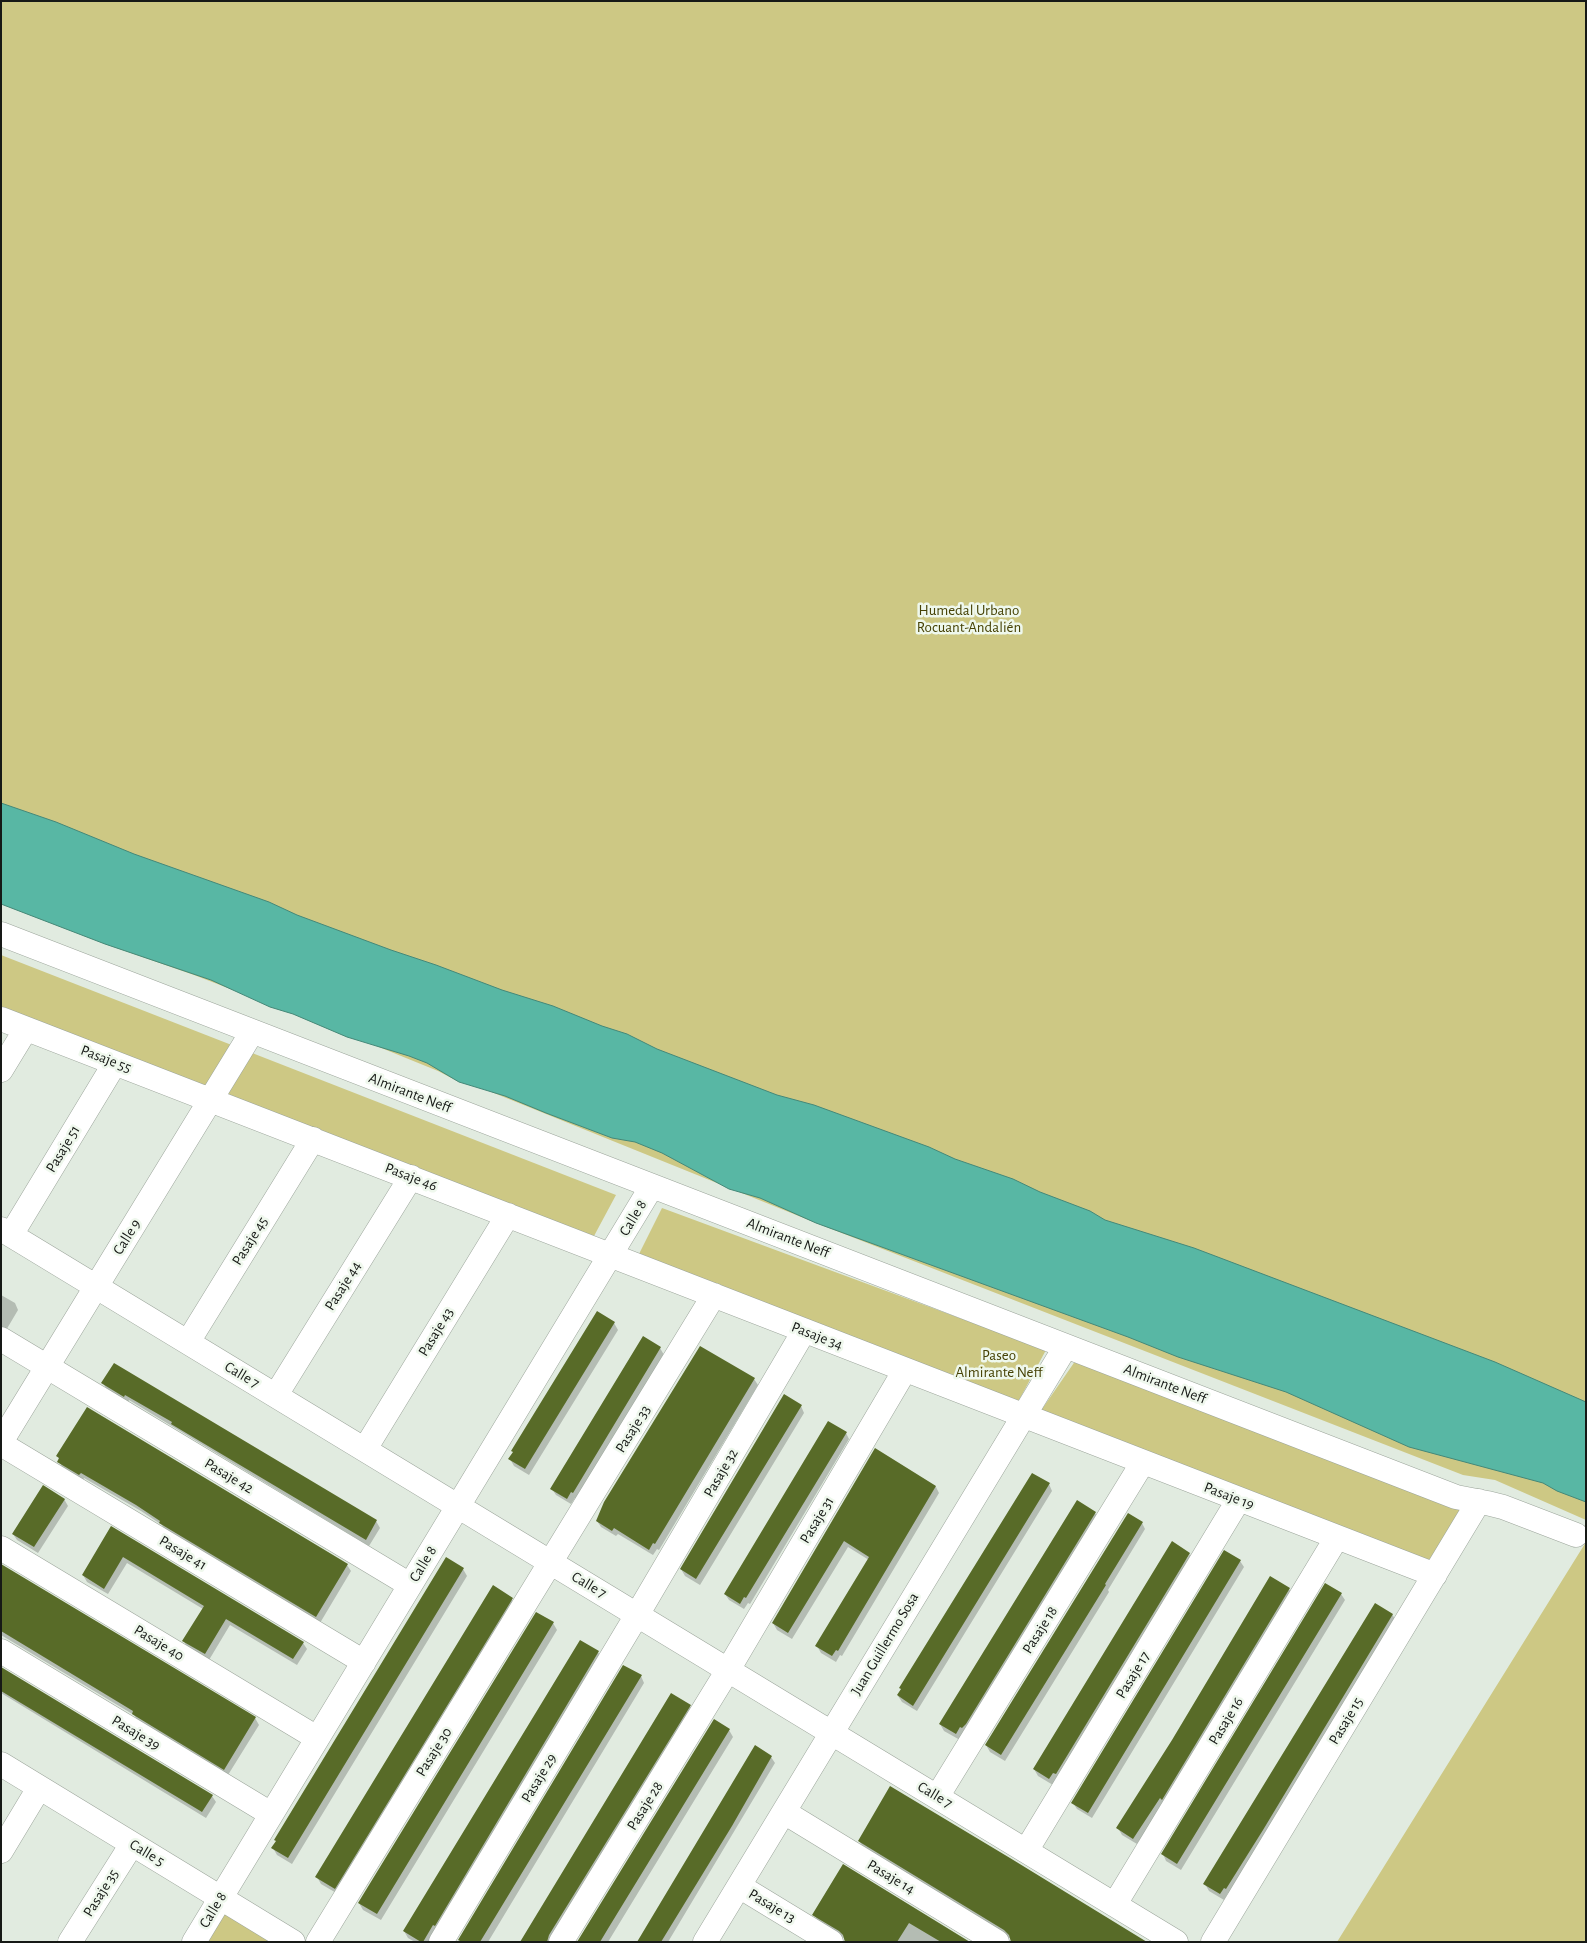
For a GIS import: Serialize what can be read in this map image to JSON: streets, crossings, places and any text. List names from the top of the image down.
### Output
{
  "streets": {
    "street": [
      "Pasaje 55",
      "Almirante Neff",
      "Pasaje 51",
      "Pasaje 46",
      "Calle 8",
      "Calle 9",
      "Pasaje 45",
      "Pasaje 44",
      "Pasaje 43",
      "Pasaje 34",
      "Calle 7",
      "Pasaje 33",
      "Pasaje 32",
      "Pasaje 42",
      "Pasaje 19",
      "Pasaje 31",
      "Pasaje 41",
      "Pasaje 18",
      "Pasaje 40",
      "Juan Guillermo Sosa",
      "Pasaje 17",
      "Pasaje 16",
      "Pasaje 15",
      "Pasaje 39",
      "Pasaje 30",
      "Pasaje 29",
      "Pasaje 28",
      "Calle 5",
      "Pasaje 14",
      "Pasaje 35",
      "Pasaje 13"
    ]
  },
  "crossings": [
    ["Pasaje 55", "Pasaje 51"],
    ["Pasaje 55", "Pasaje 46"],
    ["Pasaje 55", "Calle 9"],
    ["Almirante Neff", "Calle 8"],
    ["Almirante Neff", "Calle 9"],
    ["Almirante Neff", "Juan Guillermo Sosa"],
    ["Almirante Neff", "Pasaje 15"],
    ["Pasaje 51", "Calle 7"],
    ["Pasaje 46", "Calle 8"],
    ["Pasaje 46", "Calle 9"],
    ["Pasaje 46", "Pasaje 45"],
    ["Pasaje 46", "Pasaje 44"],
    ["Pasaje 46", "Pasaje 43"],
    ["Pasaje 46", "Pasaje 34"],
    ["Calle 8", "Pasaje 34"],
    ["Calle 8", "Calle 7"],
    ["Calle 8", "Pasaje 42"],
    ["Calle 8", "Pasaje 41"],
    ["Calle 8", "Pasaje 40"],
    ["Calle 8", "Pasaje 39"],
    ["Calle 8", "Calle 5"],
    ["Calle 9", "Calle 7"],
    ["Calle 9", "Pasaje 42"],
    ["Calle 9", "Pasaje 41"],
    ["Pasaje 45", "Calle 7"],
    ["Pasaje 44", "Calle 7"],
    ["Pasaje 43", "Calle 7"],
    ["Pasaje 34", "Pasaje 33"],
    ["Pasaje 34", "Pasaje 32"],
    ["Pasaje 34", "Pasaje 19"],
    ["Pasaje 34", "Pasaje 31"],
    ["Pasaje 34", "Juan Guillermo Sosa"],
    ["Calle 7", "Pasaje 33"],
    ["Calle 7", "Pasaje 32"],
    ["Calle 7", "Pasaje 31"],
    ["Calle 7", "Pasaje 18"],
    ["Calle 7", "Juan Guillermo Sosa"],
    ["Calle 7", "Pasaje 17"],
    ["Calle 7", "Pasaje 16"],
    ["Calle 7", "Pasaje 30"],
    ["Calle 7", "Pasaje 29"],
    ["Calle 7", "Pasaje 28"],
    ["Pasaje 33", "Pasaje 30"],
    ["Pasaje 32", "Pasaje 29"],
    ["Pasaje 19", "Pasaje 18"],
    ["Pasaje 19", "Juan Guillermo Sosa"],
    ["Pasaje 19", "Pasaje 17"],
    ["Pasaje 19", "Pasaje 16"],
    ["Pasaje 19", "Pasaje 15"],
    ["Pasaje 31", "Pasaje 28"],
    ["Juan Guillermo Sosa", "Pasaje 14"],
    ["Juan Guillermo Sosa", "Pasaje 13"],
    ["Calle 5", "Pasaje 35"]
  ],
  "parks": ["Humedal Urbano Rocuant-Andalién", "Paseo Almirante Neff"]
}
